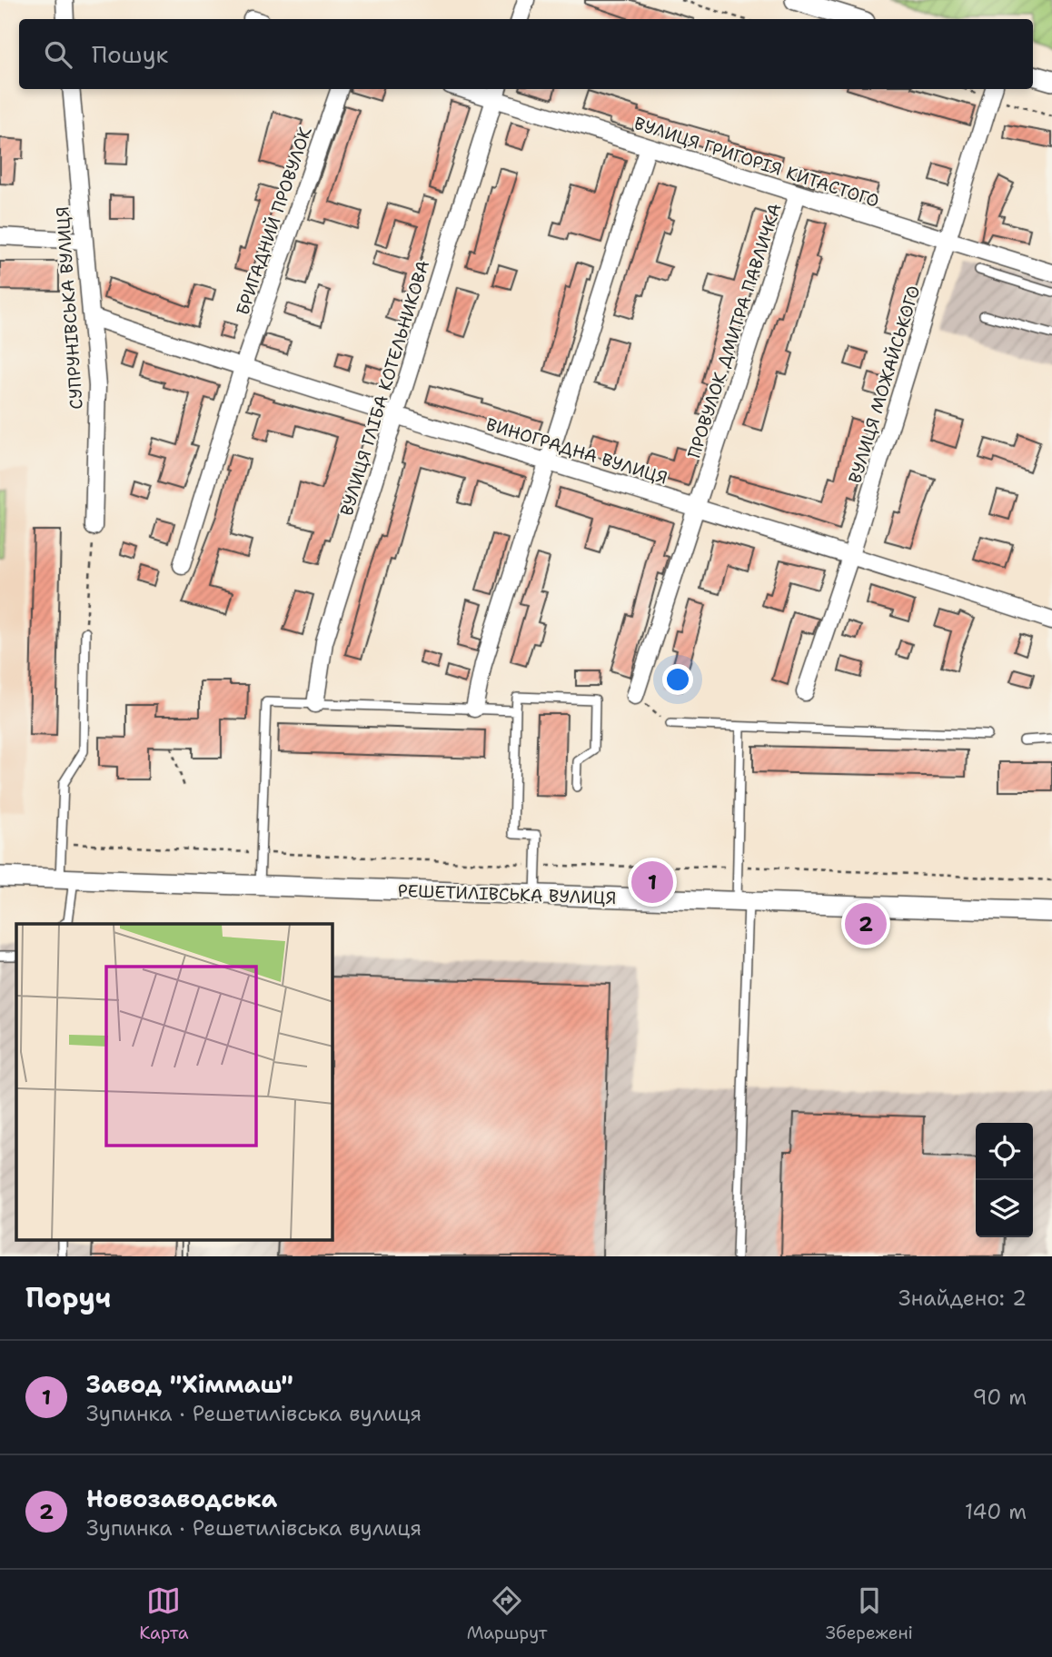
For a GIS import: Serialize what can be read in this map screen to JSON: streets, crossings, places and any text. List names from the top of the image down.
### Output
{
  "streets": {
    "street": [
      "ВУЛИЦЯ ГРИГОРІЯ КИТАСТОГО",
      "БРИГАДНИЙ ПРОВУЛОК",
      "СУПРУНІВСЬКА ВУЛИЦЯ",
      "ПРОВУЛОК ДМИТРА ПАВЛИЧКА",
      "ВУЛИЦЯ МОЖАЙСЬКОГО",
      "ВУЛИЦЯ ГЛІБА КОТЕЛЬНИКОВА",
      "ВИНОГРАДНА ВУЛИЦЯ",
      "РЕШЕТИЛІВСЬКА ВУЛИЦЯ"
    ]
  },
  "crossings": [
    ["ВУЛИЦЯ ГРИГОРІЯ КИТАСТОГО", "ПРОВУЛОК ДМИТРА ПАВЛИЧКА"],
    ["ВУЛИЦЯ ГРИГОРІЯ КИТАСТОГО", "ВУЛИЦЯ МОЖАЙСЬКОГО"],
    ["ВУЛИЦЯ ГРИГОРІЯ КИТАСТОГО", "ВУЛИЦЯ ГЛІБА КОТЕЛЬНИКОВА"],
    ["БРИГАДНИЙ ПРОВУЛОК", "ВИНОГРАДНА ВУЛИЦЯ"],
    ["СУПРУНІВСЬКА ВУЛИЦЯ", "ВИНОГРАДНА ВУЛИЦЯ"],
    ["ПРОВУЛОК ДМИТРА ПАВЛИЧКА", "ВИНОГРАДНА ВУЛИЦЯ"],
    ["ВУЛИЦЯ МОЖАЙСЬКОГО", "ВИНОГРАДНА ВУЛИЦЯ"],
    ["ВУЛИЦЯ ГЛІБА КОТЕЛЬНИКОВА", "ВИНОГРАДНА ВУЛИЦЯ"]
  ],
  "page": {
    "search": "Пошук",
    "pins": ["1", "2"],
    "heading": ["Поруч", "Знайдено: 2"],
    "list": [
      {
        "mark": "1",
        "name": "Завод \"Хіммаш\"",
        "note": "Зупинка · Решетилівська вулиця",
        "value": "90 m"
      },
      {
        "mark": "2",
        "name": "Новозаводська",
        "note": "Зупинка · Решетилівська вулиця",
        "value": "140 m"
      }
    ],
    "nav": ["Карта", "Маршрут", "Збережені"]
  }
}
